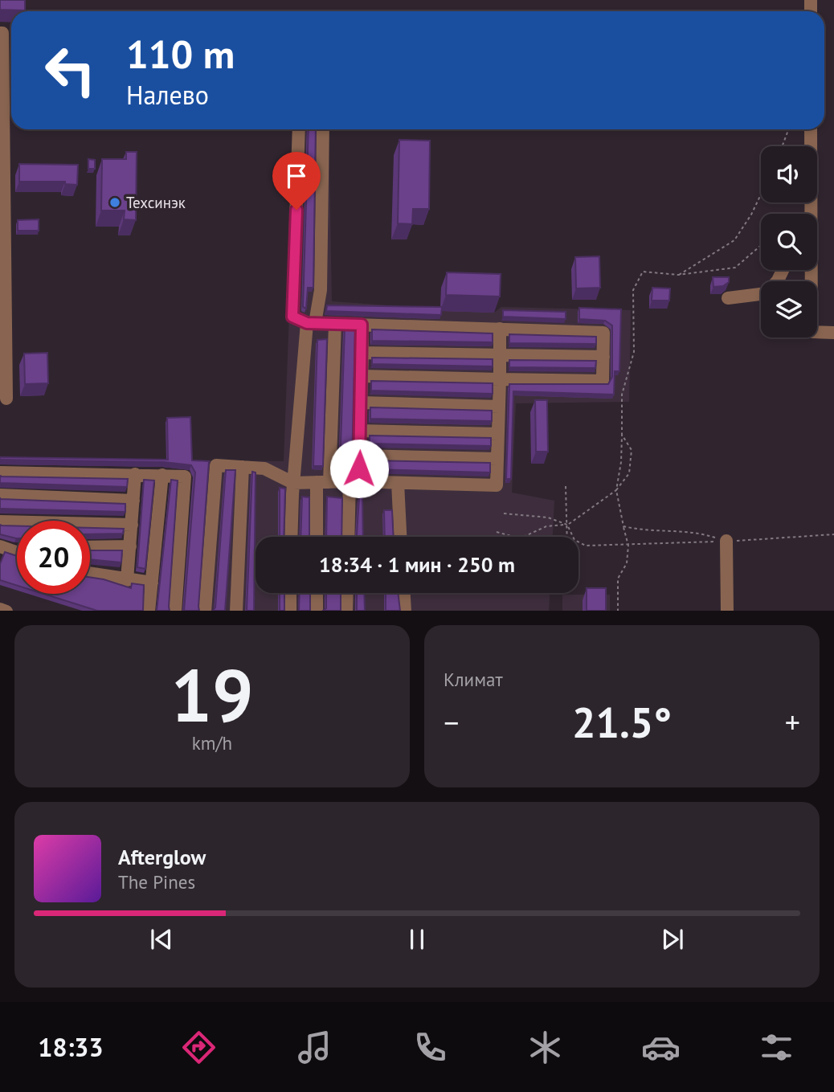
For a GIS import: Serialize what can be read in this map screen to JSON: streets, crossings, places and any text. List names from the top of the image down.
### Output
{
  "places": ["Техсинэк"],
  "page": {
    "turn": ["110 m", "Налево"],
    "limit": "20",
    "trip": "18:34 · 1 мин · 250 m",
    "tile": [
      ["19", "km/h"],
      "Климат"
    ],
    "heat": ["−", "21.5°", "+"],
    "song": ["Afterglow", "The Pines"],
    "tabs": "18:33"
  }
}
